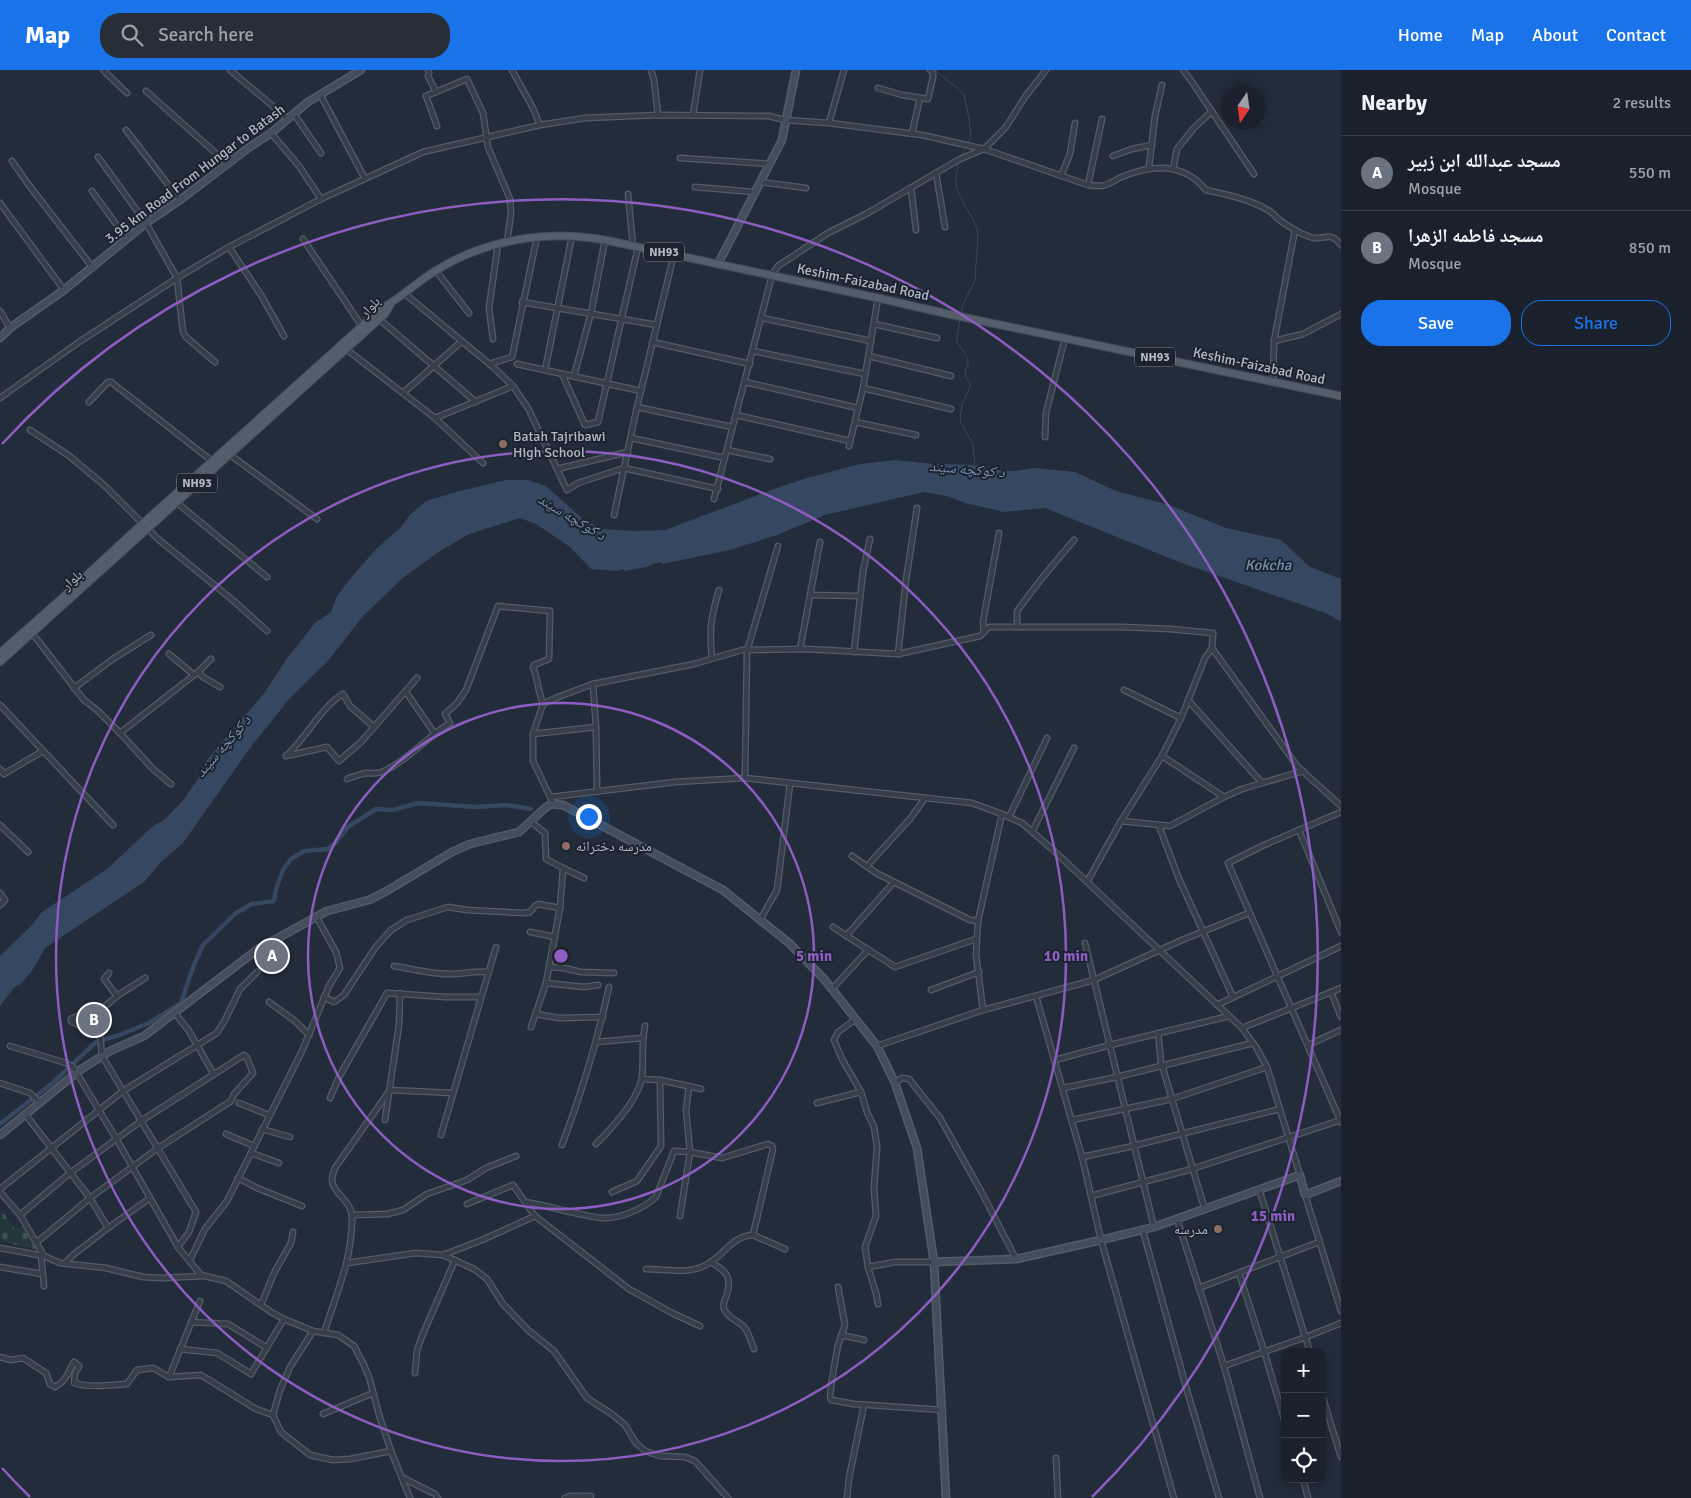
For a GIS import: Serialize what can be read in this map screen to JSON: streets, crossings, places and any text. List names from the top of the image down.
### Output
{
  "streets": {
    "main road": ["NH93", "Keshim-Faizabad Road", "بلوار"],
    "street": ["3.95 km Road From Hungar to Batash"]
  },
  "crossings": [
    ["Keshim-Faizabad Road", "بلوار"]
  ],
  "water": ["د کوکچه سیند", "Kokcha"],
  "places": ["Batah Tajribawi High School", "مدرسه دخترانه", "مدرسه"],
  "north": "bottom",
  "page": {
    "header": "Map",
    "search": "Search here",
    "nav": [
      "Home",
      "Map",
      "About",
      "Contact"
    ],
    "heading": ["Nearby", "2 results"],
    "list": [
      {
        "mark": "A",
        "name": "مسجد عبدالله ابن زبیر",
        "note": "Mosque",
        "value": "550 m"
      },
      {
        "mark": "B",
        "name": "مسجد فاطمه الزهرا",
        "note": "Mosque",
        "value": "850 m"
      }
    ],
    "buttons": ["Save", "Share"],
    "pins": ["A", "B"],
    "map_buttons": ["+", "−"]
  },
  "rings": ["5 min", "10 min", "15 min"]
}
